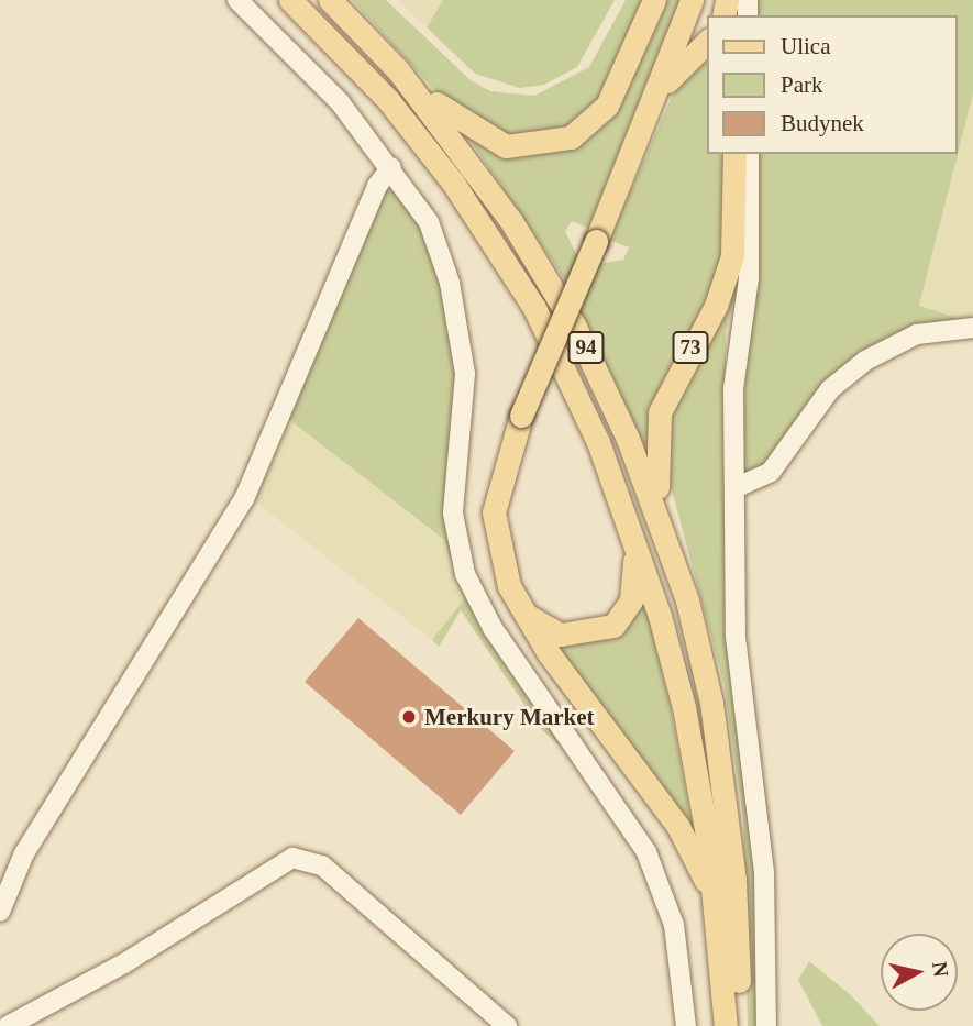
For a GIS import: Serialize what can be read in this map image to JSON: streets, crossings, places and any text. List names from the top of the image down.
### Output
{
  "streets": {
    "main road": ["94", "73"]
  },
  "crossings": [
    ["94", "73"]
  ],
  "places": ["Merkury Market"],
  "legend": ["Ulica", "Park", "Budynek"],
  "north": "right"
}
